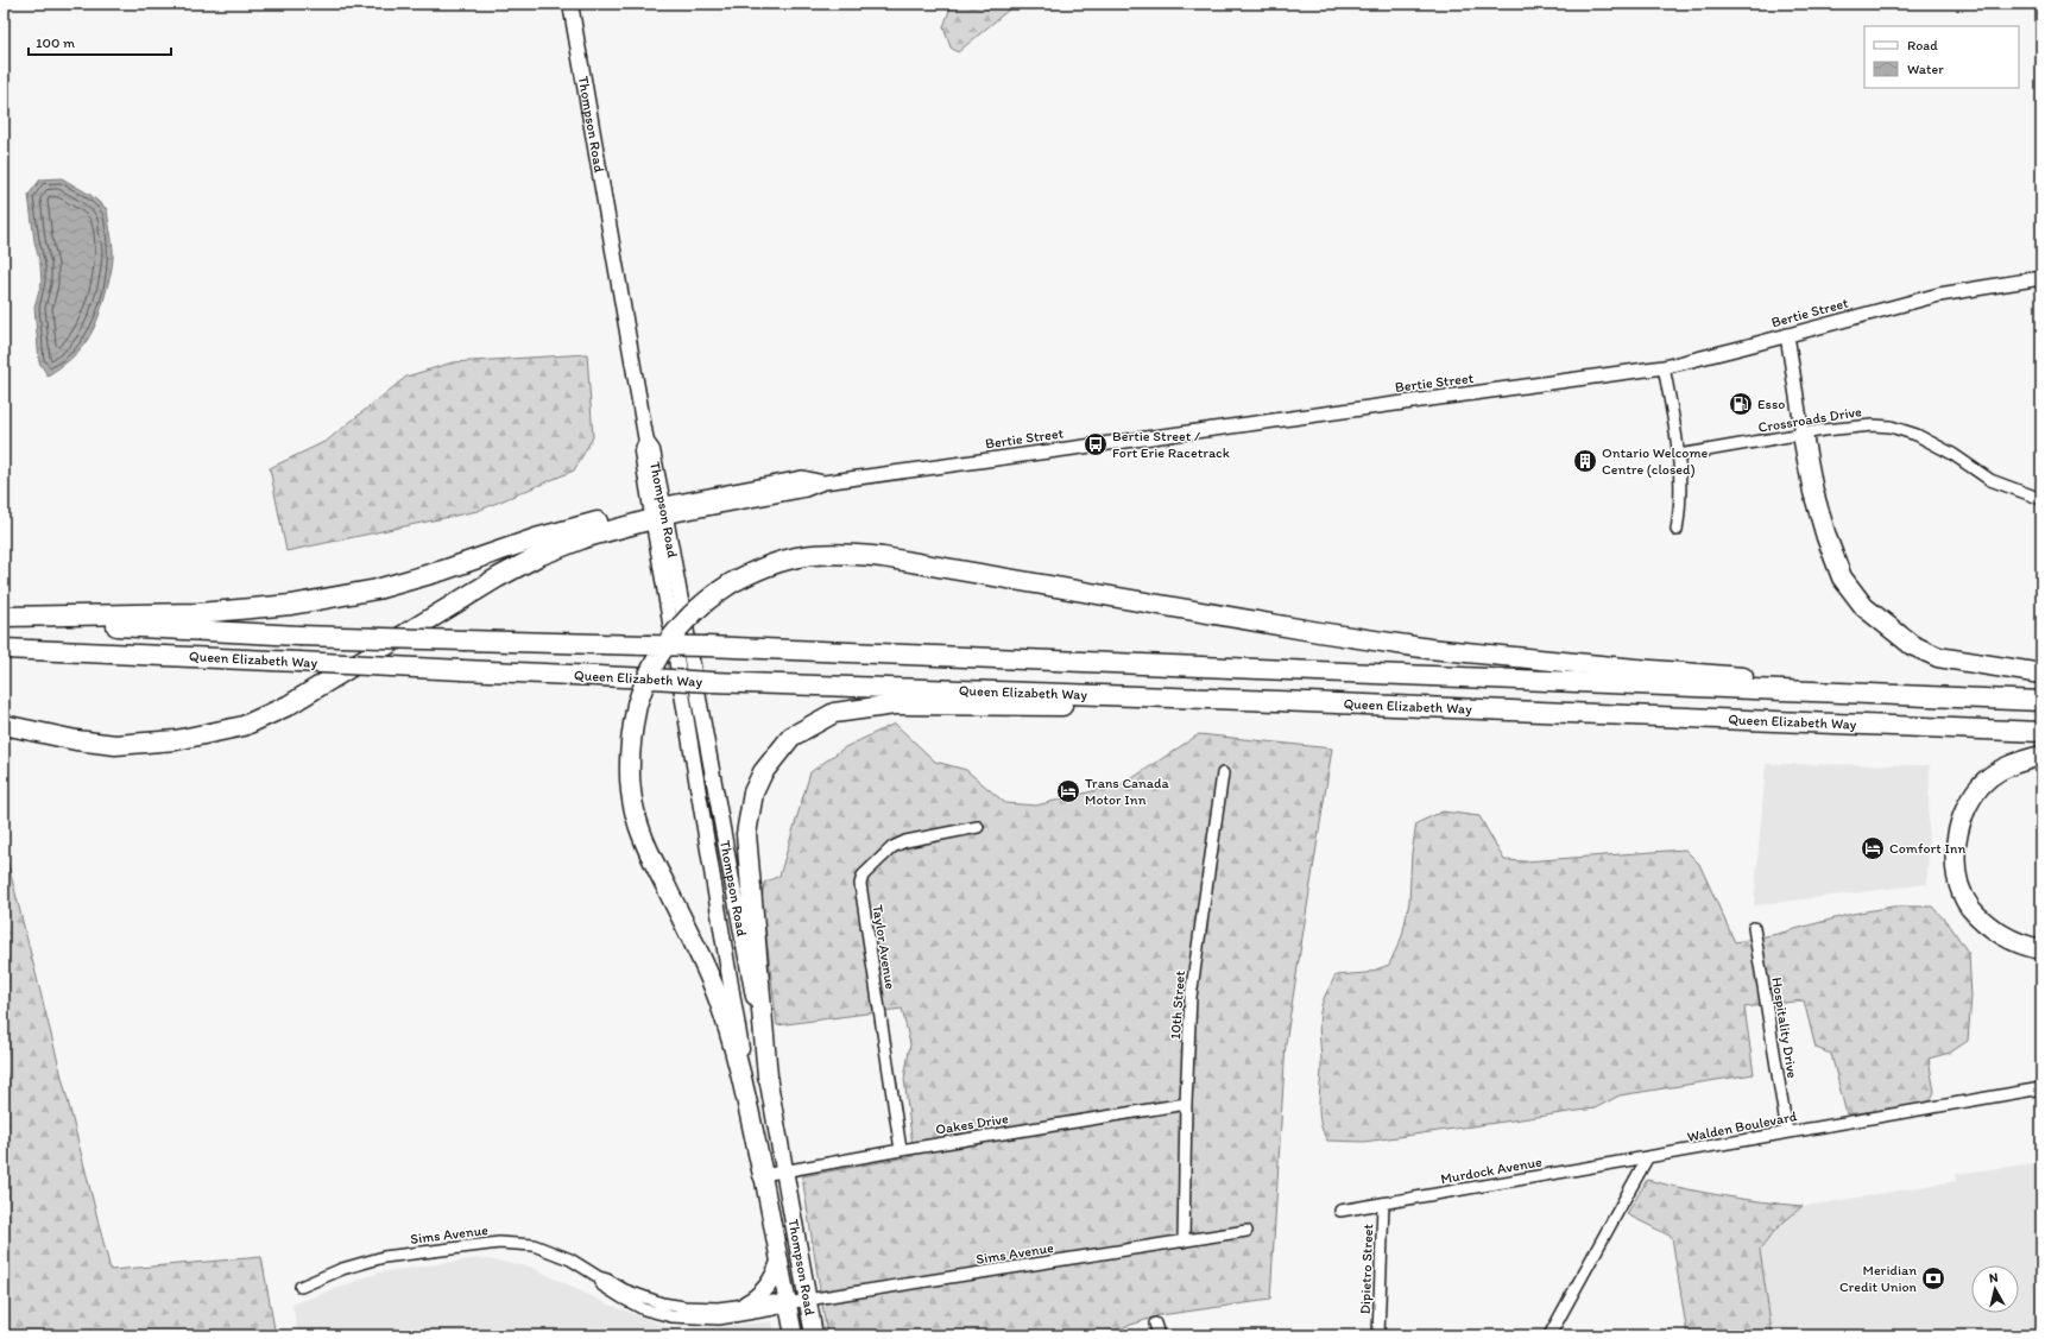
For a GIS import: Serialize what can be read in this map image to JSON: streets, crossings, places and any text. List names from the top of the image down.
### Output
{
  "streets": {
    "highway": ["Queen Elizabeth Way"],
    "main road": ["Thompson Road"],
    "street": [
      "Bertie Street",
      "Crossroads Drive",
      "Taylor Avenue",
      "10th Street",
      "Hospitality Drive",
      "Oakes Drive",
      "Walden Boulevard",
      "Murdock Avenue",
      "Sims Avenue",
      "Dipietro Street"
    ]
  },
  "crossings": [
    ["Thompson Road", "Bertie Street"],
    ["Thompson Road", "Oakes Drive"],
    ["Thompson Road", "Sims Avenue"],
    ["Taylor Avenue", "Oakes Drive"],
    ["10th Street", "Oakes Drive"],
    ["10th Street", "Sims Avenue"],
    ["Hospitality Drive", "Walden Boulevard"],
    ["Walden Boulevard", "Murdock Avenue"],
    ["Murdock Avenue", "Dipietro Street"]
  ],
  "places": {
    "fuel station": ["Esso"],
    "bus stop": ["Bertie Street / Fort Erie Racetrack"],
    "building": ["Ontario Welcome Centre (closed)"],
    "hotel": ["Trans Canada Motor Inn", "Comfort Inn"],
    "bank": ["Meridian Credit Union"]
  },
  "legend": ["Road", "Water"],
  "scale_bar": "100 m",
  "north": "top"
}
